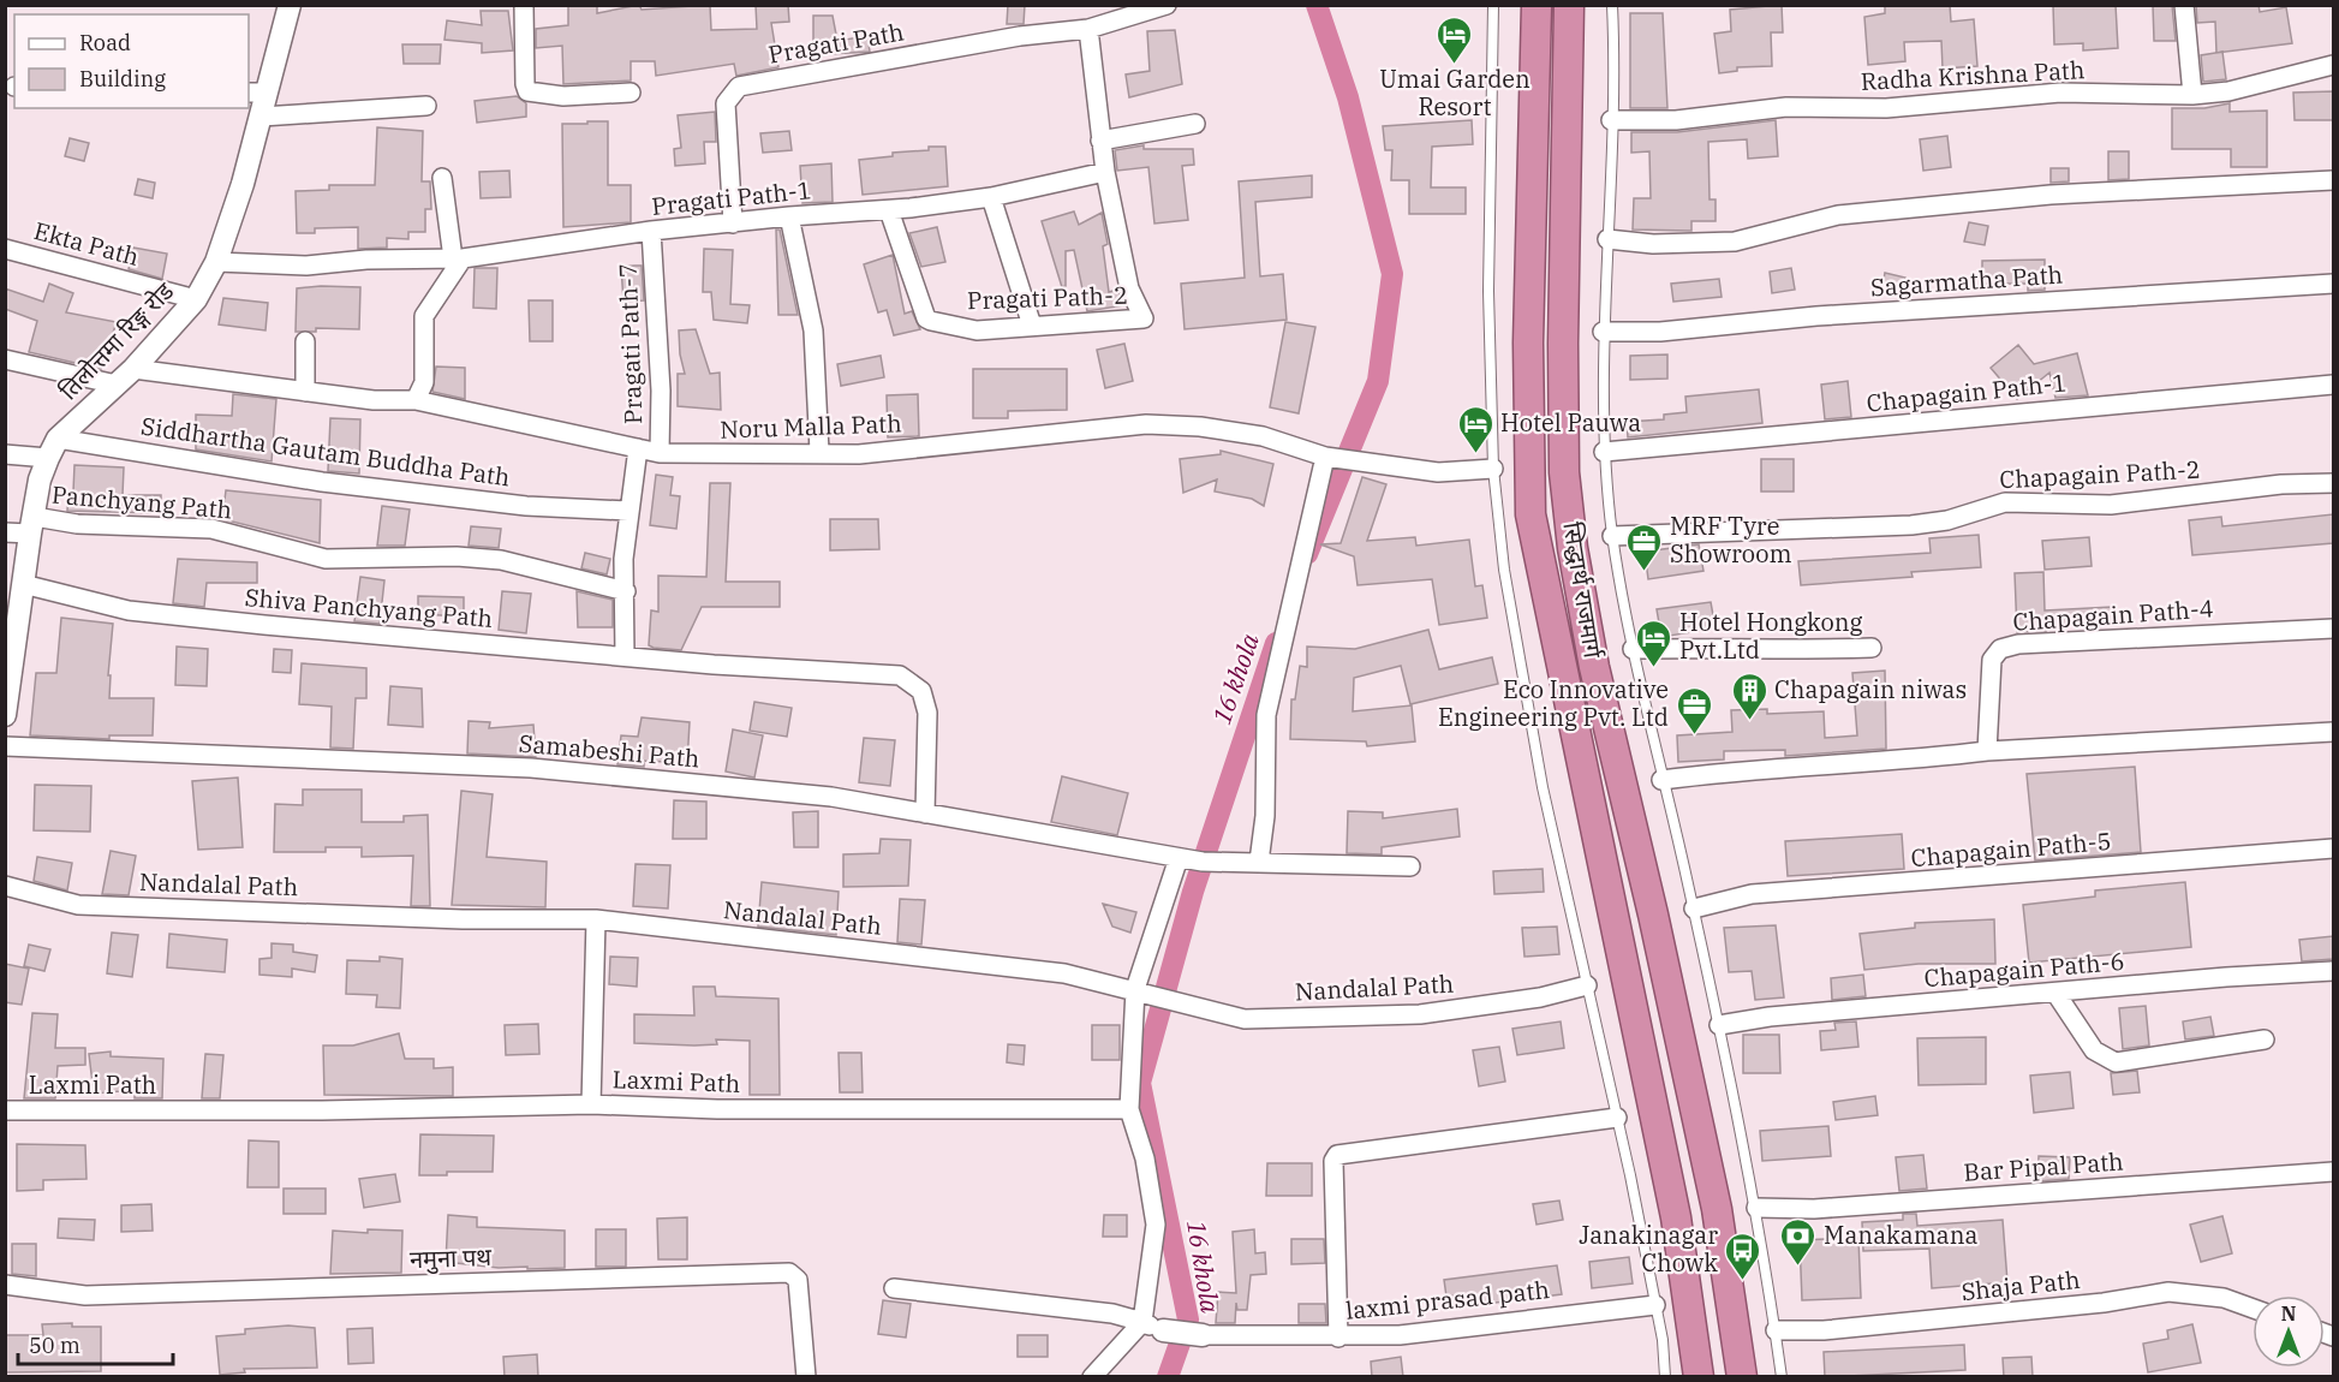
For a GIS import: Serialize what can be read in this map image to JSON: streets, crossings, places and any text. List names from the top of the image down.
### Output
{
  "streets": {
    "highway": ["सिद्धार्थ राजमार्ग"],
    "street": [
      "Pragati Path",
      "Radha Krishna Path",
      "Pragati Path-1",
      "Ekta Path",
      "Sagarmatha Path",
      "Pragati Path-2",
      "तिलोत्तमा रिङ्ग रोड",
      "Pragati Path-7",
      "Chapagain Path-1",
      "Noru Malla Path",
      "Siddhartha Gautam Buddha Path",
      "Chapagain Path-2",
      "Panchyang Path",
      "Shiva Panchyang Path",
      "Chapagain Path-4",
      "Samabeshi Path",
      "Chapagain Path-5",
      "Nandalal Path",
      "Chapagain Path-6",
      "Laxmi Path",
      "Bar Pipal Path",
      "नमुना पथ",
      "Shaja Path",
      "laxmi prasad path"
    ]
  },
  "crossings": [
    ["Pragati Path", "Pragati Path-1"],
    ["Pragati Path-1", "Pragati Path-2"],
    ["Pragati Path-1", "तिलोत्तमा रिङ्ग रोड"],
    ["Pragati Path-1", "Pragati Path-7"],
    ["Ekta Path", "तिलोत्तमा रिङ्ग रोड"],
    ["तिलोत्तमा रिङ्ग रोड", "Noru Malla Path"],
    ["तिलोत्तमा रिङ्ग रोड", "Siddhartha Gautam Buddha Path"],
    ["Pragati Path-7", "Noru Malla Path"],
    ["Shiva Panchyang Path", "Samabeshi Path"]
  ],
  "water": ["16 khola"],
  "places": {
    "hotel": ["Umai Garden Resort", "Hotel Pauwa", "Hotel Hongkong Pvt.Ltd"],
    "office": ["MRF Tyre Showroom", "Eco Innovative Engineering Pvt. Ltd"],
    "building": ["Chapagain niwas"],
    "bank": ["Manakamana"],
    "bus stop": ["Janakinagar Chowk"]
  },
  "legend": ["Road", "Building"],
  "scale_bar": "50 m",
  "north": "top"
}
